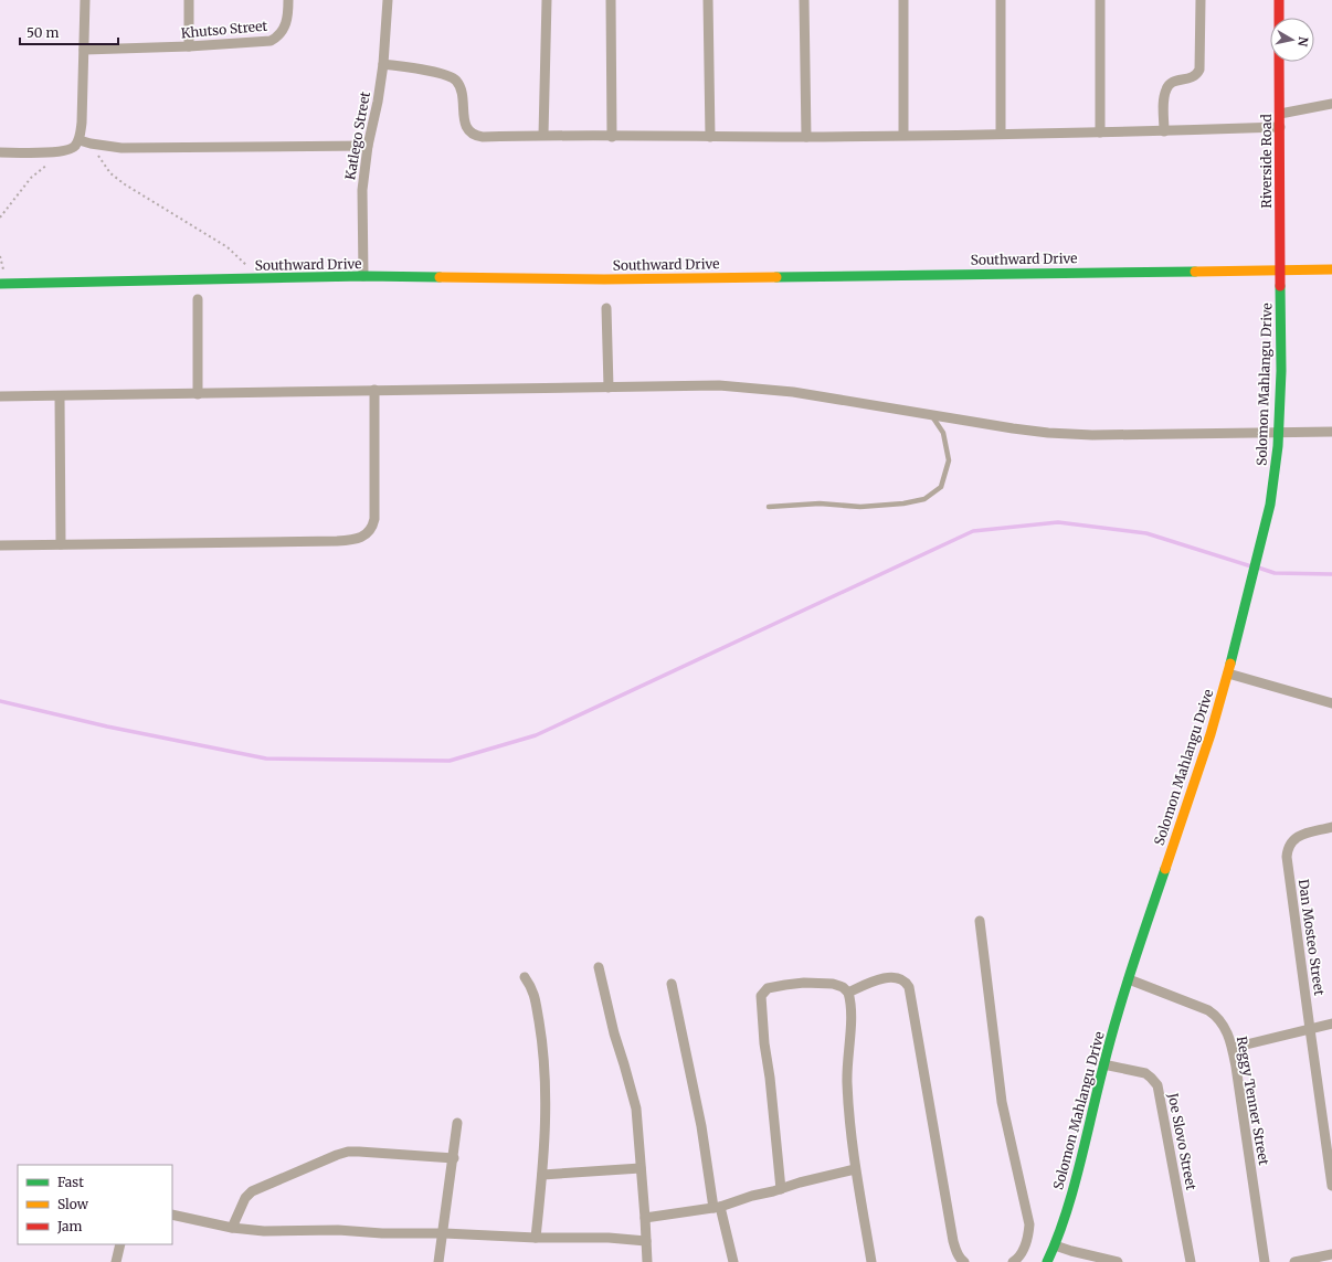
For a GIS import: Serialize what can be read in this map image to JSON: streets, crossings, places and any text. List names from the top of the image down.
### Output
{
  "streets": {
    "main road": ["Riverside Road", "Southward Drive", "Solomon Mahlangu Drive"],
    "street": [
      "Khutso Street",
      "Katlego Street",
      "Dan Mosteo Street",
      "Reggy Tenner Street",
      "Joe Slovo Street"
    ]
  },
  "crossings": [
    ["Katlego Street", "Southward Drive"],
    ["Riverside Road", "Southward Drive"],
    ["Riverside Road", "Solomon Mahlangu Drive"],
    ["Southward Drive", "Solomon Mahlangu Drive"],
    ["Solomon Mahlangu Drive", "Reggy Tenner Street"],
    ["Solomon Mahlangu Drive", "Joe Slovo Street"]
  ],
  "legend": ["Fast", "Slow", "Jam"],
  "scale_bar": "50 m",
  "north": "right"
}
